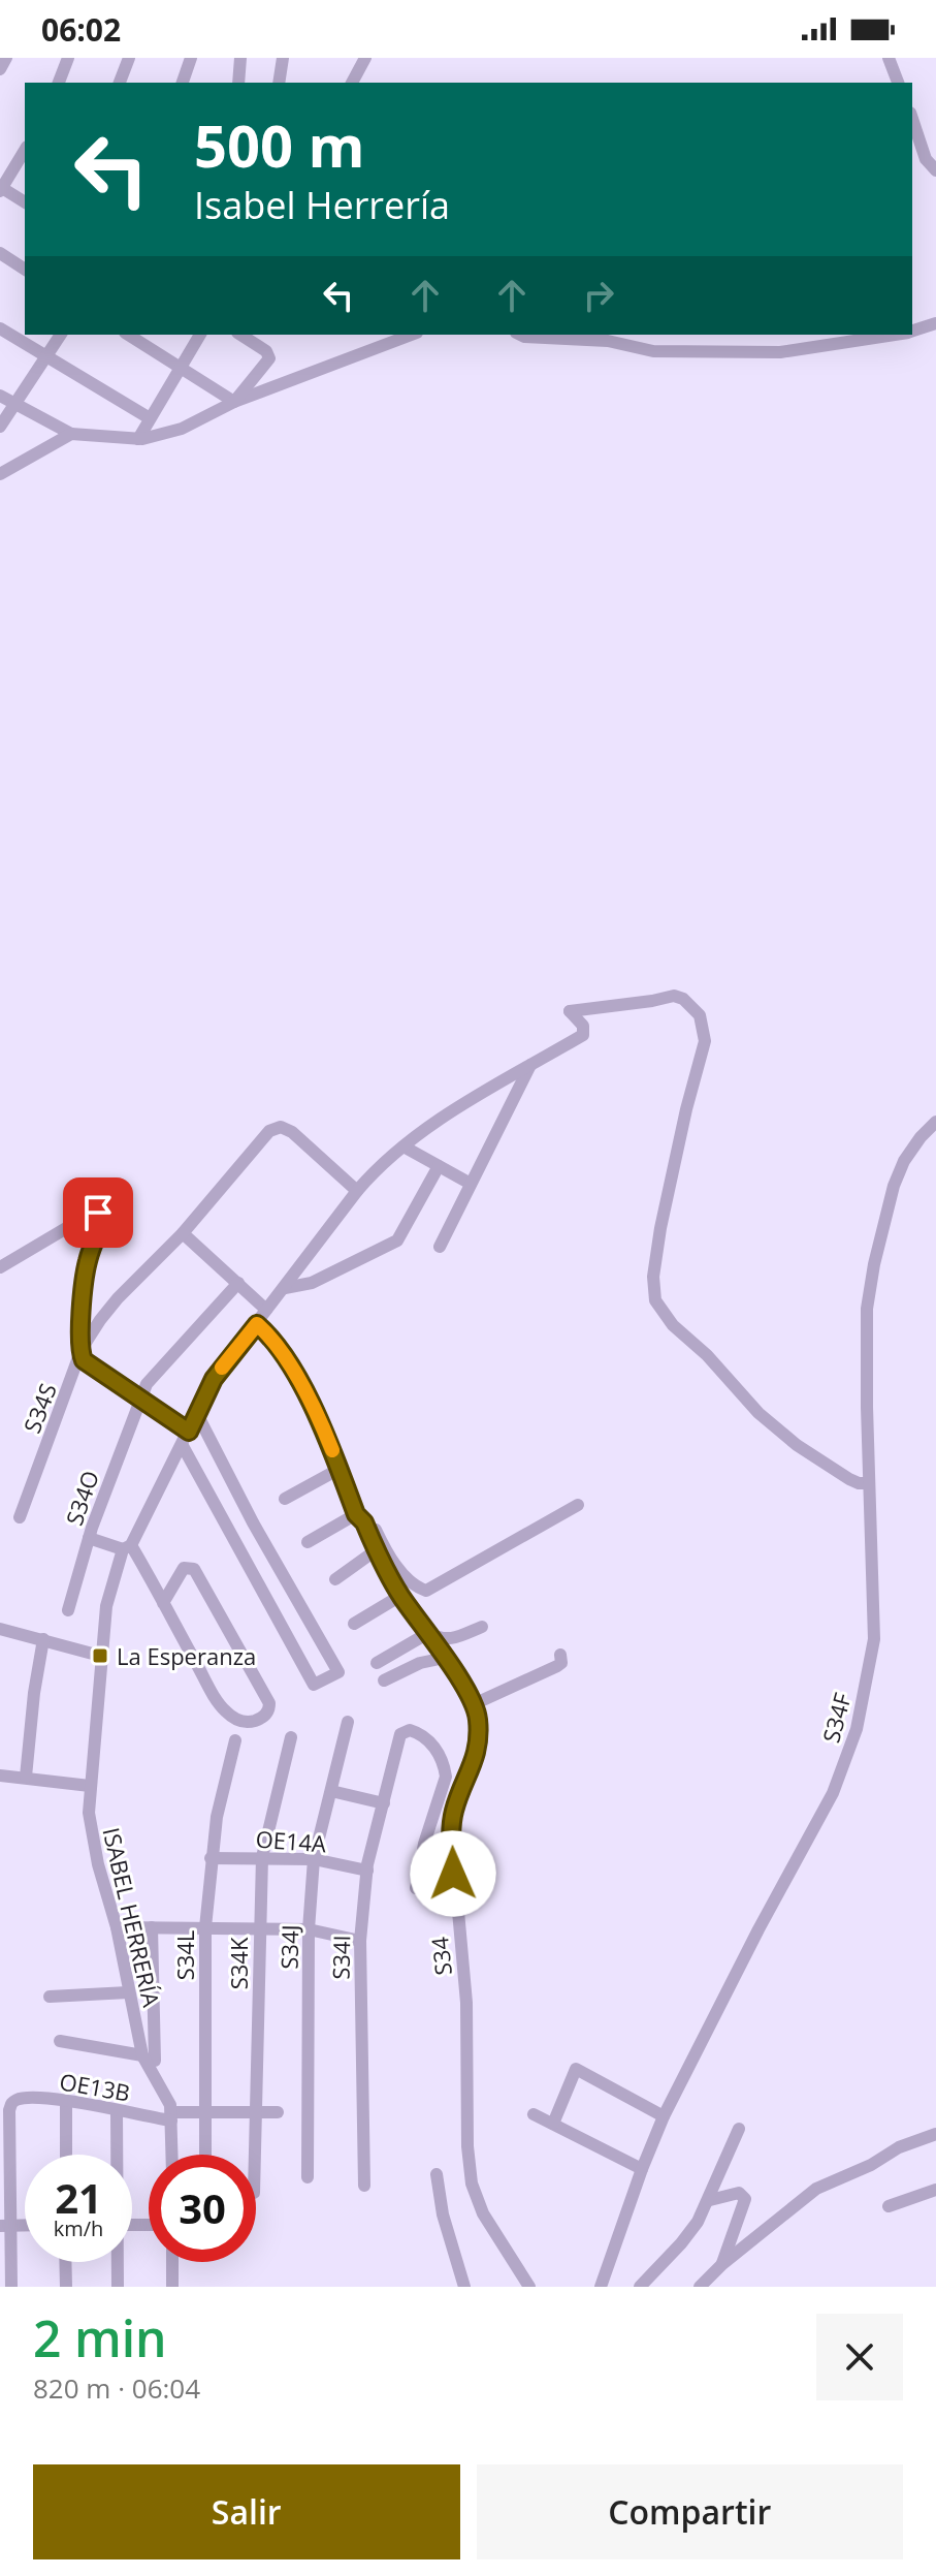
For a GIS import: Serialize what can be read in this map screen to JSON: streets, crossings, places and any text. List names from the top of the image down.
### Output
{
  "streets": {
    "street": [
      "S34S",
      "S34O",
      "S34F",
      "OE14A",
      "ISABEL HERRERÍA",
      "S34J",
      "S34L",
      "S34",
      "S34I",
      "S34K",
      "OE13B"
    ]
  },
  "crossings": [
    ["S34S", "ISABEL HERRERÍA"],
    ["S34F", "ISABEL HERRERÍA"],
    ["OE14A", "S34J"],
    ["OE14A", "S34L"],
    ["OE14A", "S34I"],
    ["OE14A", "S34K"],
    ["ISABEL HERRERÍA", "S34"],
    ["ISABEL HERRERÍA", "OE13B"],
    ["S34L", "OE13B"],
    ["S34K", "OE13B"]
  ],
  "places": {
    "transit": ["La Esperanza"]
  },
  "page": {
    "status": "06:02",
    "turn": ["500 m", "Isabel Herrería"],
    "speed": "21 km/h",
    "limit": "30",
    "heading": ["2 min", "820 m · 06:04"],
    "buttons": ["Salir", "Compartir"]
  }
}
